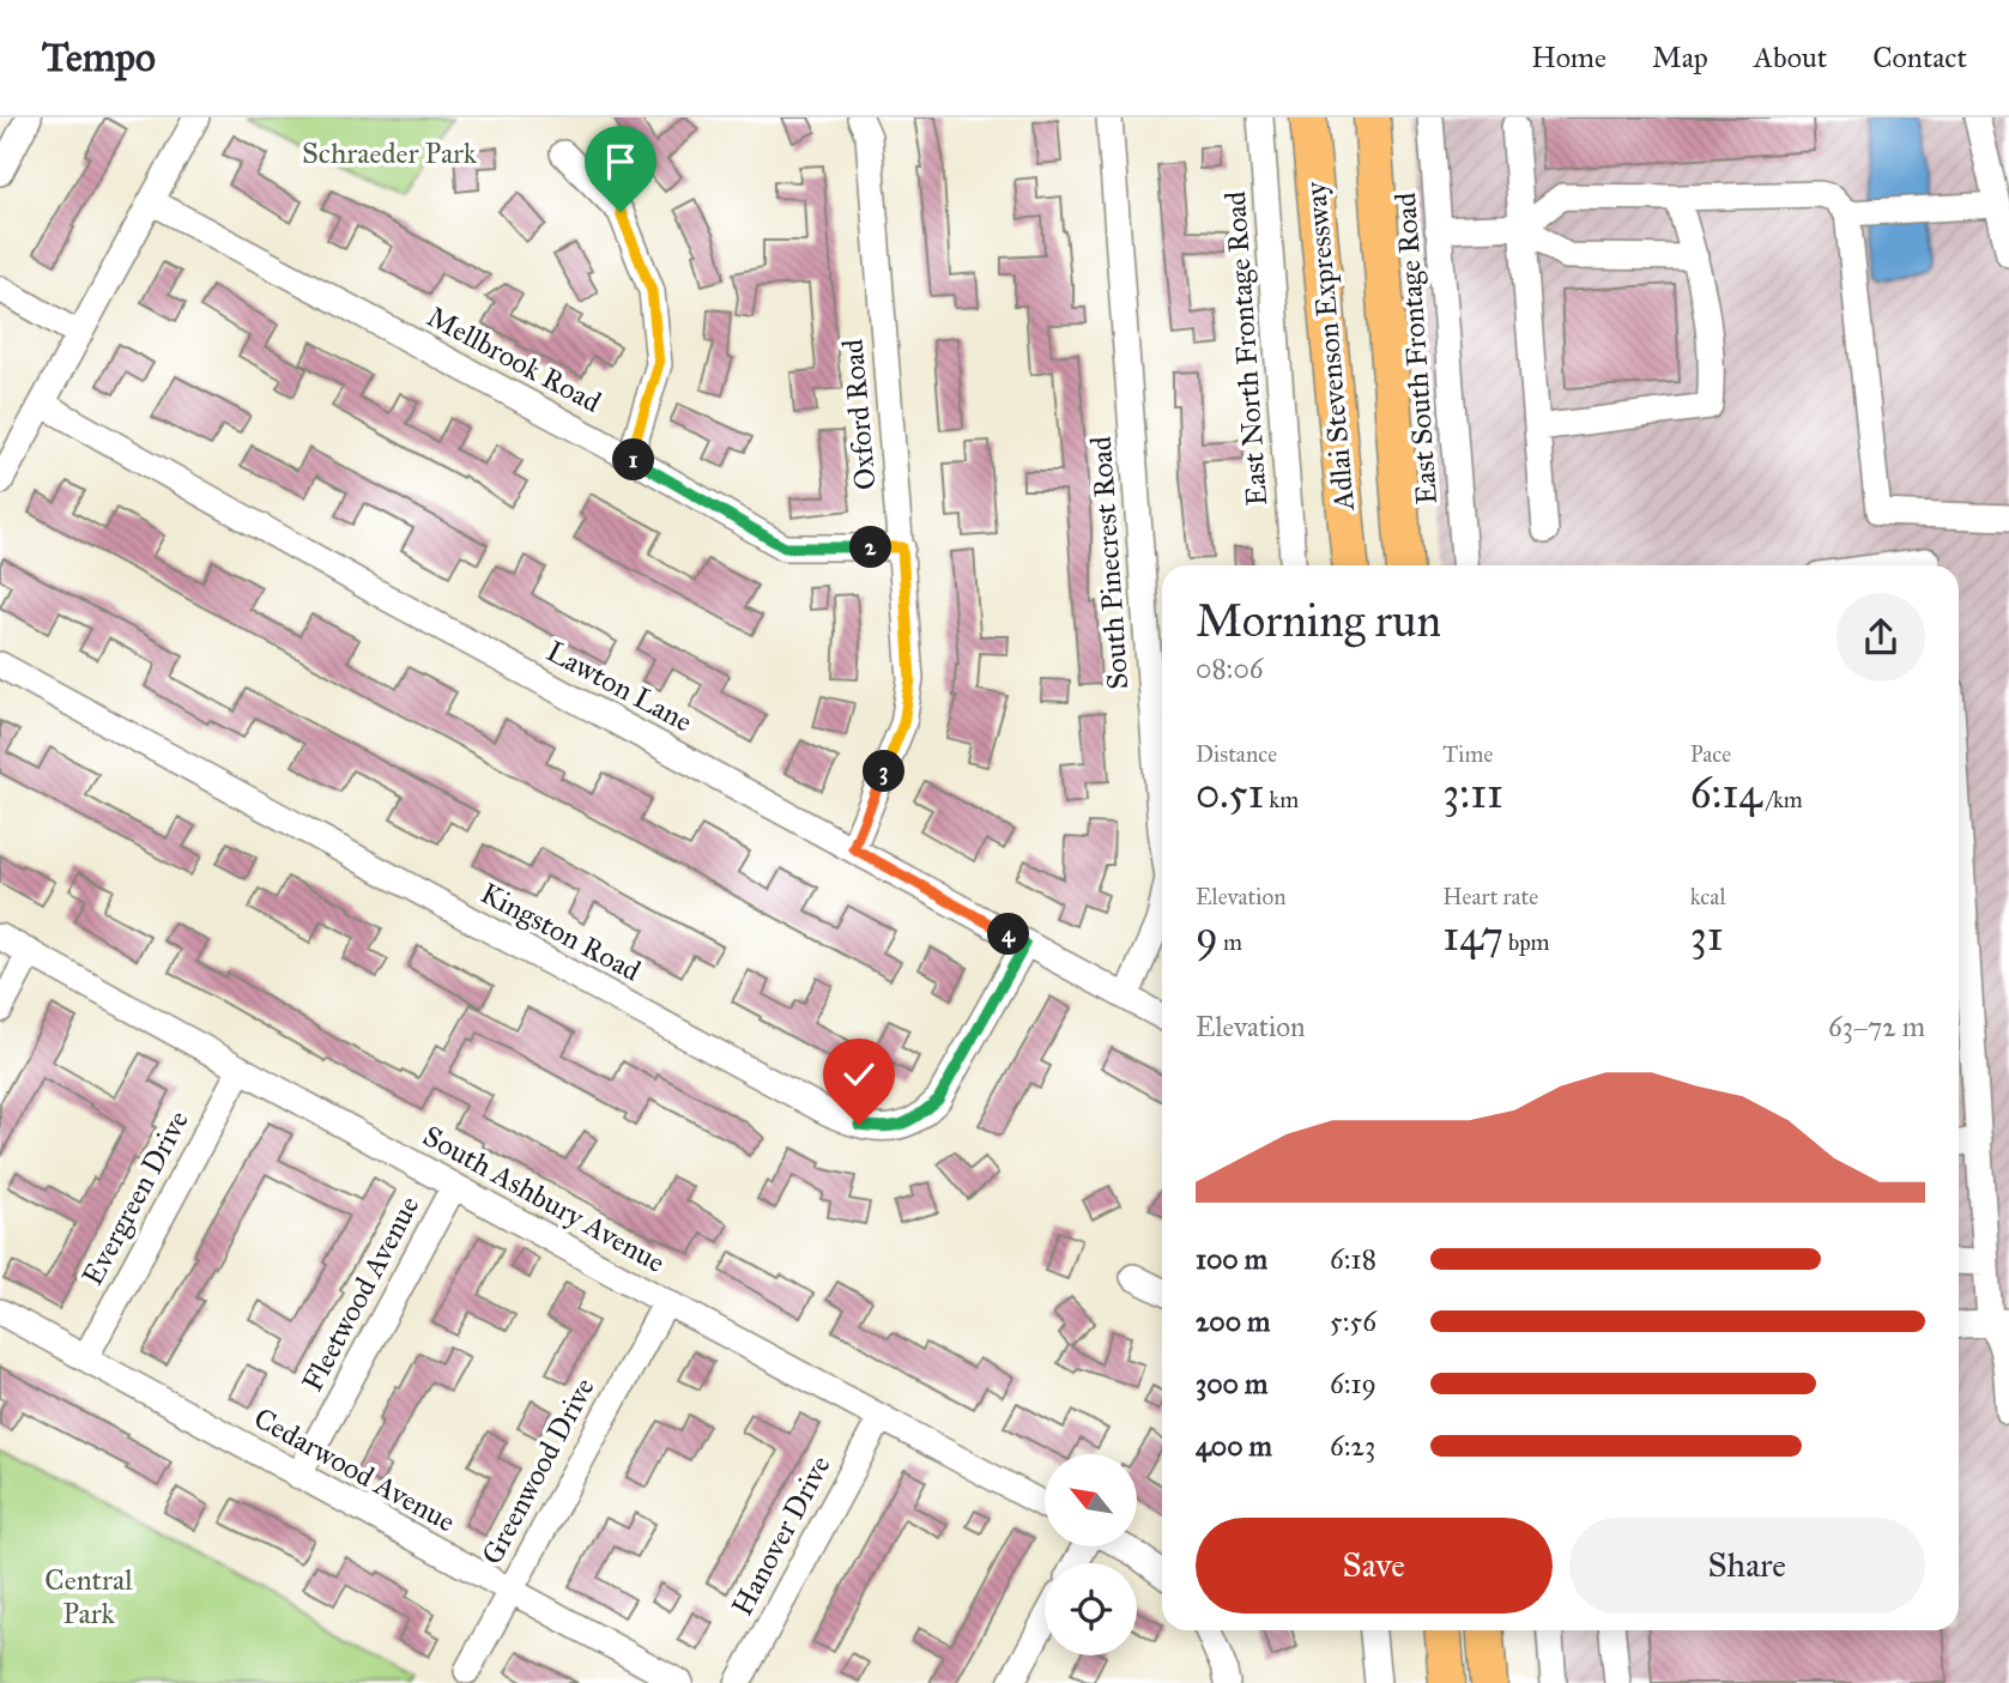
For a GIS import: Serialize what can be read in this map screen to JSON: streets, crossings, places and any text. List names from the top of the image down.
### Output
{
  "streets": {
    "highway": ["Adlai Stevenson Expressway"],
    "street": [
      "East North Frontage Road",
      "East South Frontage Road",
      "Mellbrook Road",
      "Oxford Road",
      "South Pinecrest Road",
      "Lawton Lane",
      "Kingston Road",
      "Evergreen Drive",
      "South Ashbury Avenue",
      "Fleetwood Avenue",
      "Cedarwood Avenue",
      "Greenwood Drive",
      "Hanover Drive"
    ]
  },
  "crossings": [
    ["Mellbrook Road", "Oxford Road"],
    ["Oxford Road", "Lawton Lane"],
    ["South Pinecrest Road", "Lawton Lane"],
    ["Lawton Lane", "Kingston Road"],
    ["Evergreen Drive", "South Ashbury Avenue"],
    ["Evergreen Drive", "Cedarwood Avenue"],
    ["South Ashbury Avenue", "Fleetwood Avenue"],
    ["South Ashbury Avenue", "Greenwood Drive"],
    ["South Ashbury Avenue", "Hanover Drive"],
    ["Fleetwood Avenue", "Cedarwood Avenue"],
    ["Cedarwood Avenue", "Greenwood Drive"]
  ],
  "parks": ["Schraeder Park", "Central Park"],
  "north": "top left",
  "page": {
    "header": "Tempo",
    "nav": [
      "Home",
      "Map",
      "About",
      "Contact"
    ],
    "pins": [
      "1",
      "2",
      "3",
      "4"
    ],
    "heading": ["Morning run", "08:06"],
    "stats": [
      ["Distance", "0.51 km"],
      ["Time", "3:11"],
      ["Pace", "6:14 /km"],
      ["Elevation", "9 m"],
      ["Heart rate", "147 bpm"],
      ["kcal", "31"]
    ],
    "chart": ["Elevation", "63–72 m"],
    "list": [
      {
        "name": "100 m",
        "note": "6:18"
      },
      {
        "name": "200 m",
        "note": "5:56"
      },
      {
        "name": "300 m",
        "note": "6:19"
      },
      {
        "name": "400 m",
        "note": "6:23"
      }
    ],
    "buttons": ["Save", "Share"]
  }
}
